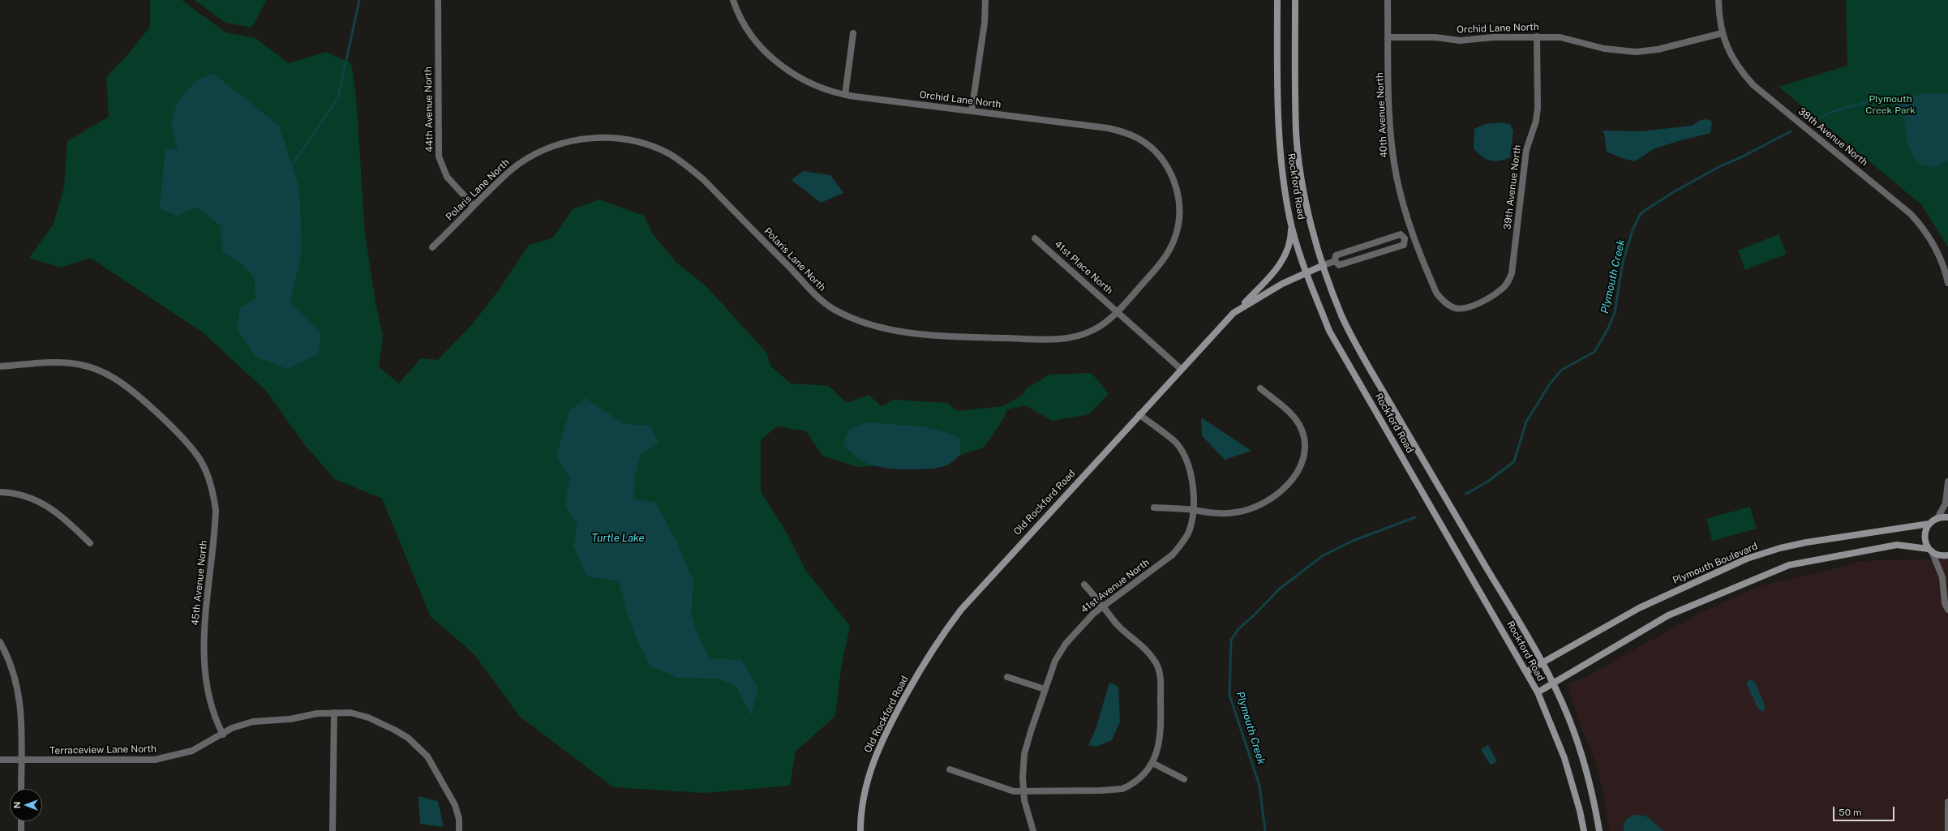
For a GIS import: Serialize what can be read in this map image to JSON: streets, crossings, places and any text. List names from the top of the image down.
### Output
{
  "streets": {
    "main road": ["Rockford Road", "Old Rockford Road", "Plymouth Boulevard"],
    "street": [
      "Orchid Lane North",
      "44th Avenue North",
      "40th Avenue North",
      "38th Avenue North",
      "39th Avenue North",
      "Polaris Lane North",
      "41st Place North",
      "45th Avenue North",
      "41st Avenue North",
      "Terraceview Lane North"
    ]
  },
  "crossings": [
    ["Orchid Lane North", "40th Avenue North"],
    ["Orchid Lane North", "38th Avenue North"],
    ["Orchid Lane North", "39th Avenue North"],
    ["Orchid Lane North", "Polaris Lane North"],
    ["Orchid Lane North", "41st Place North"],
    ["44th Avenue North", "Polaris Lane North"],
    ["40th Avenue North", "39th Avenue North"],
    ["40th Avenue North", "Old Rockford Road"],
    ["Rockford Road", "Old Rockford Road"],
    ["Rockford Road", "Plymouth Boulevard"],
    ["Polaris Lane North", "41st Place North"],
    ["Old Rockford Road", "41st Avenue North"],
    ["45th Avenue North", "Terraceview Lane North"]
  ],
  "water": ["Plymouth Creek", "Turtle Lake"],
  "parks": ["Plymouth Creek Park"],
  "scale_bar": "50 m",
  "north": "left"
}
